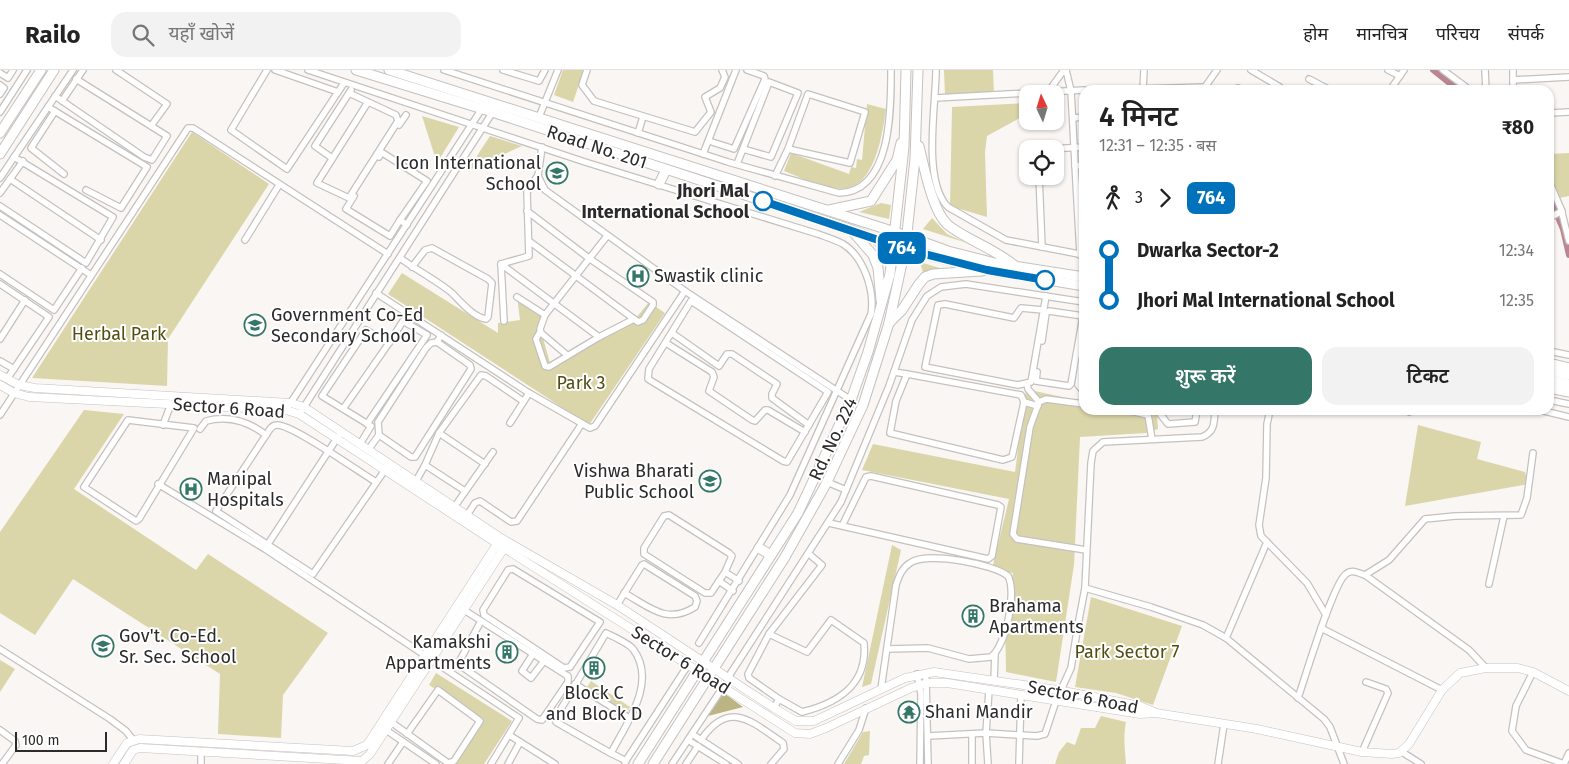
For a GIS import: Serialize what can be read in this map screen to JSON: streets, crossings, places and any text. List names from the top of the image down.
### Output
{
  "streets": {
    "main road": ["Road No. 201", "Rd. No. 224"],
    "street": ["Sector 6 Road"]
  },
  "crossings": [
    ["Road No. 201", "Rd. No. 224"],
    ["Sector 6 Road", "Rd. No. 224"]
  ],
  "parks": ["Herbal Park", "Park 3", "Park Sector 7"],
  "places": {
    "school or university": [
      "Icon International School",
      "Government Co-Ed Secondary School",
      "Vishwa Bharati Public School",
      "Gov't. Co-Ed. Sr. Sec. School"
    ],
    "other": ["Jhori Mal International School"],
    "hospital": ["Swastik clinic", "Manipal Hospitals"],
    "building": ["Brahama Apartments", "Kamakshi Appartments", "Block C and Block D"],
    "temple": ["Shani Mandir"]
  },
  "lines": ["bus line 764"],
  "scale_bar": "100 m",
  "north": "top",
  "page": {
    "header": "Railo",
    "search": "यहाँ खोजें",
    "nav": [
      "होम",
      "मानचित्र",
      "परिचय",
      "संपर्क"
    ],
    "on_map": "764",
    "heading": ["4 मिनट", "12:31 – 12:35 · बस", "₹80"],
    "legs": ["3", "764"],
    "list": [
      {
        "name": "Dwarka Sector-2",
        "value": "12:34"
      },
      {
        "name": "Jhori Mal International School",
        "value": "12:35"
      }
    ],
    "buttons": ["शुरू करें", "टिकट"],
    "scale": "100 m"
  }
}
